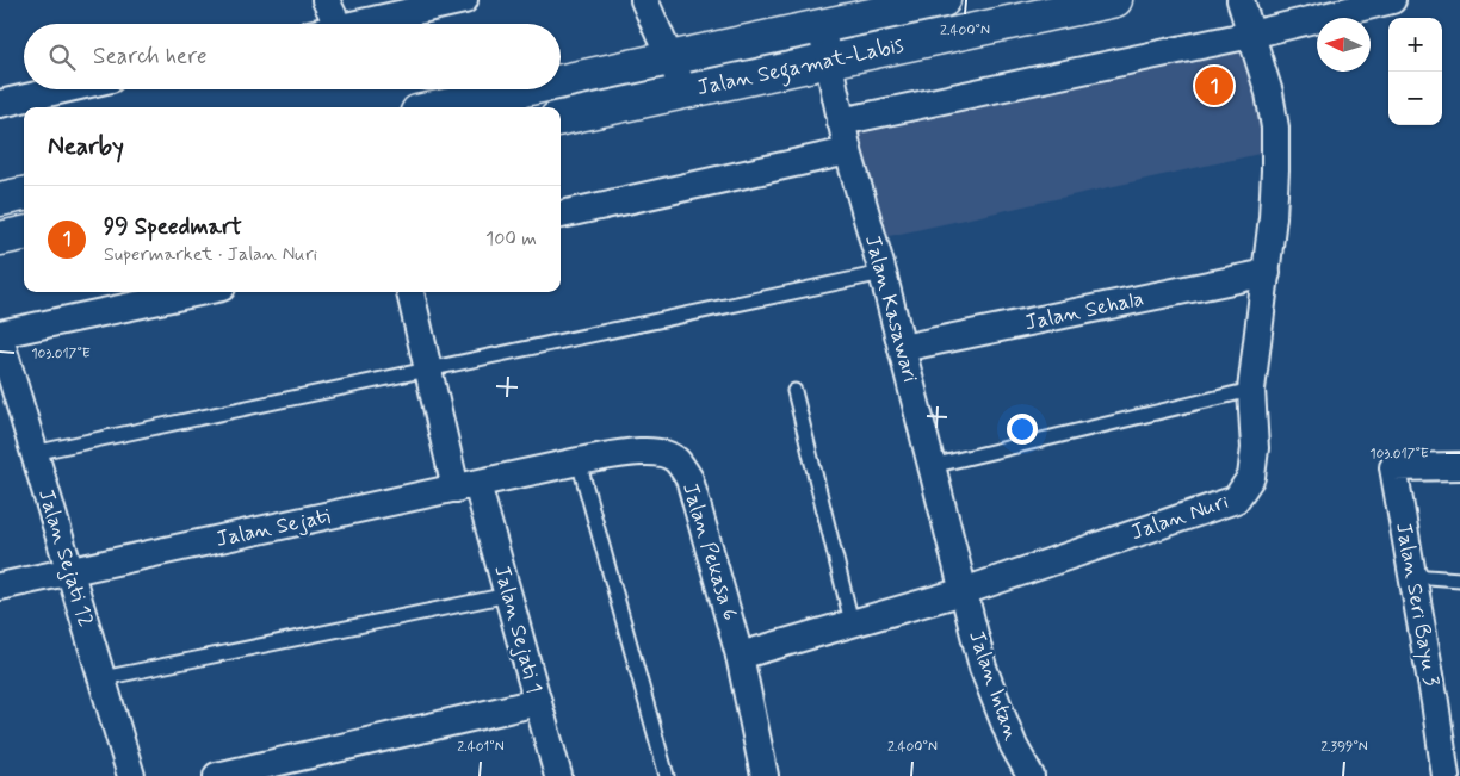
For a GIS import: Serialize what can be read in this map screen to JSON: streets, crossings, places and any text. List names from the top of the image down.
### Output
{
  "streets": {
    "highway": ["Jalan Segamat-Labis"],
    "street": [
      "Jalan Kasawari",
      "Jalan Sehala",
      "Jalan Nuri",
      "Jalan Sejati",
      "Jalan Pekasa 6",
      "Jalan Sejati 12",
      "Jalan Seri Bayu 3",
      "Jalan Sejati 1",
      "Jalan Intan"
    ]
  },
  "crossings": [
    ["Jalan Segamat-Labis", "Jalan Kasawari"],
    ["Jalan Kasawari", "Jalan Sehala"],
    ["Jalan Kasawari", "Jalan Nuri"],
    ["Jalan Kasawari", "Jalan Intan"],
    ["Jalan Sehala", "Jalan Nuri"],
    ["Jalan Nuri", "Jalan Pekasa 6"],
    ["Jalan Nuri", "Jalan Intan"],
    ["Jalan Sejati", "Jalan Pekasa 6"],
    ["Jalan Sejati", "Jalan Sejati 12"],
    ["Jalan Sejati", "Jalan Sejati 1"],
    ["Jalan Pekasa 6", "Jalan Sejati 1"]
  ],
  "north": "left",
  "page": {
    "map_buttons": ["+", "−"],
    "search": "Search here",
    "pins": "1",
    "heading": "Nearby",
    "list": [
      {
        "mark": "1",
        "name": "99 Speedmart",
        "note": "Supermarket · Jalan Nuri",
        "value": "100 m"
      }
    ]
  },
  "coordinates": [
    "2.400°N",
    "103.017°E",
    "2.401°N",
    "2.399°N"
  ]
}
